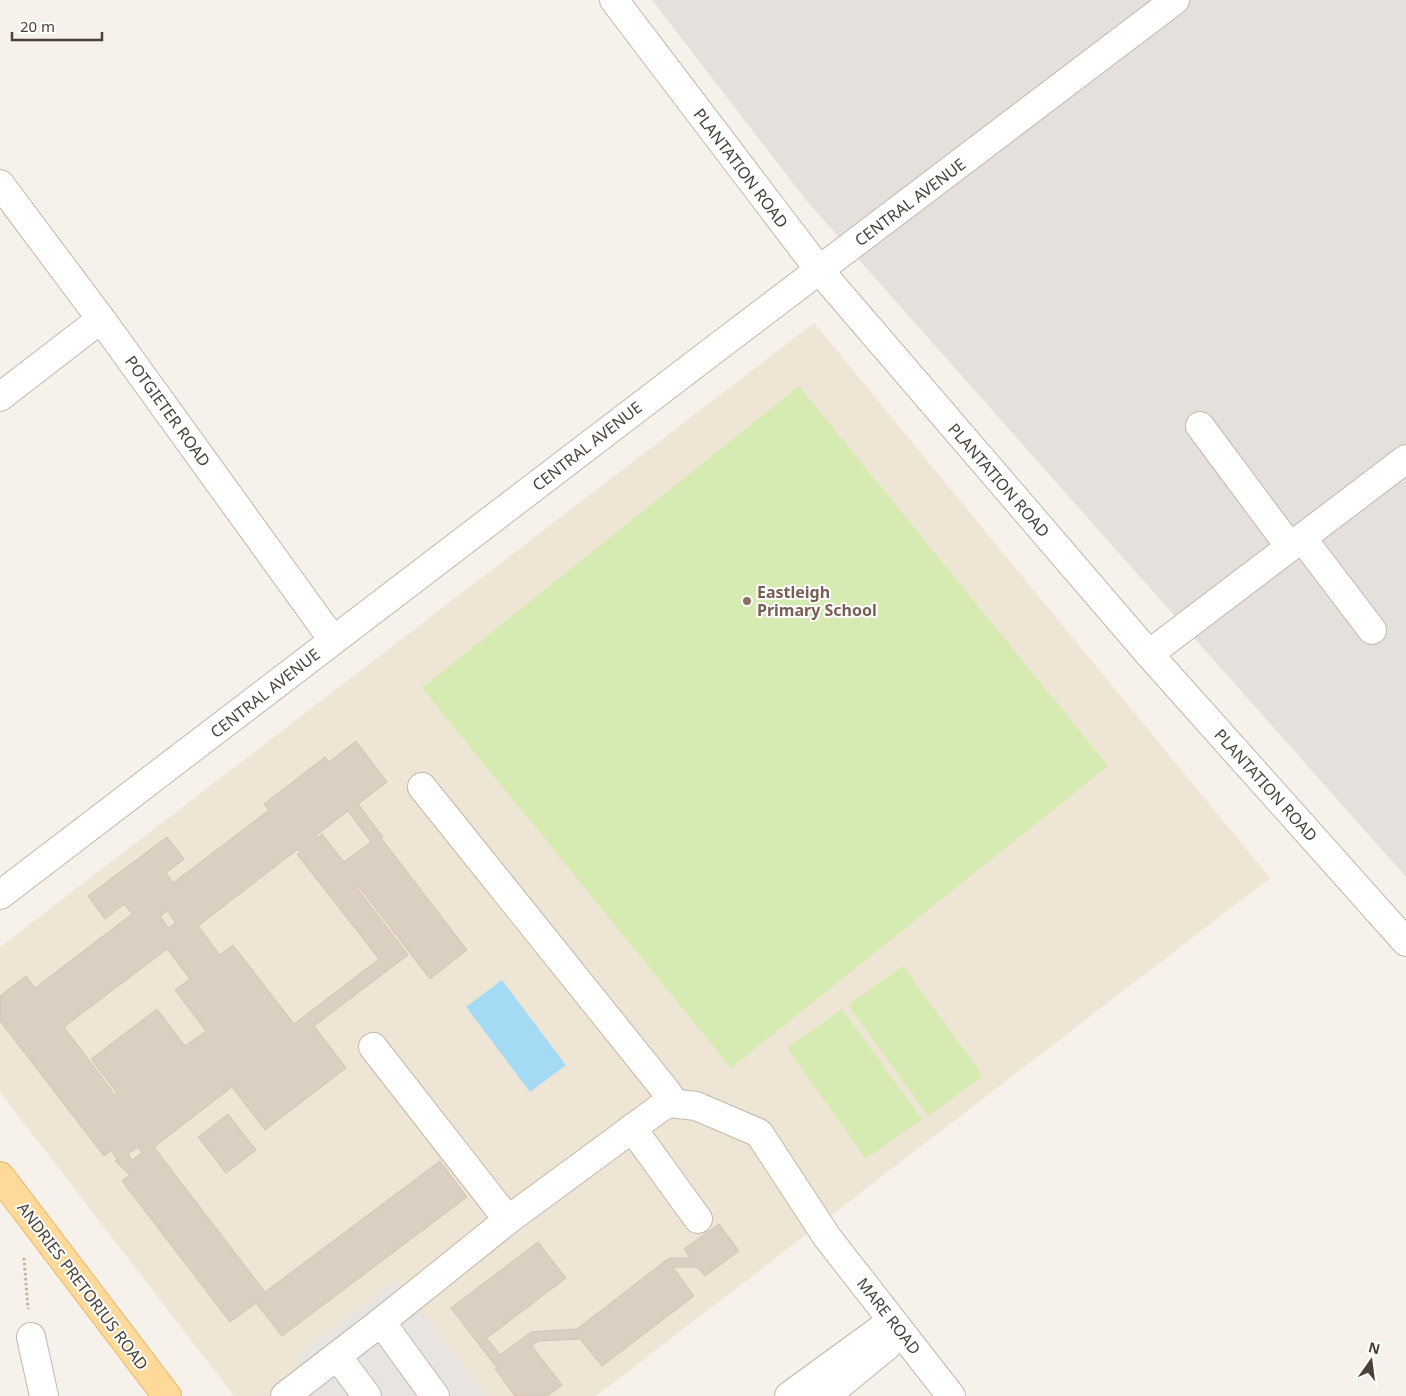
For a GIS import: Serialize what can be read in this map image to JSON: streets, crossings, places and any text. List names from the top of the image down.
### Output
{
  "streets": {
    "main road": ["ANDRIES PRETORIUS ROAD"],
    "street": [
      "PLANTATION ROAD",
      "CENTRAL AVENUE",
      "POTGIETER ROAD",
      "MARE ROAD"
    ]
  },
  "crossings": [
    ["PLANTATION ROAD", "CENTRAL AVENUE"],
    ["CENTRAL AVENUE", "POTGIETER ROAD"]
  ],
  "places": ["Eastleigh Primary School"],
  "scale_bar": "20 m",
  "north": "top"
}
